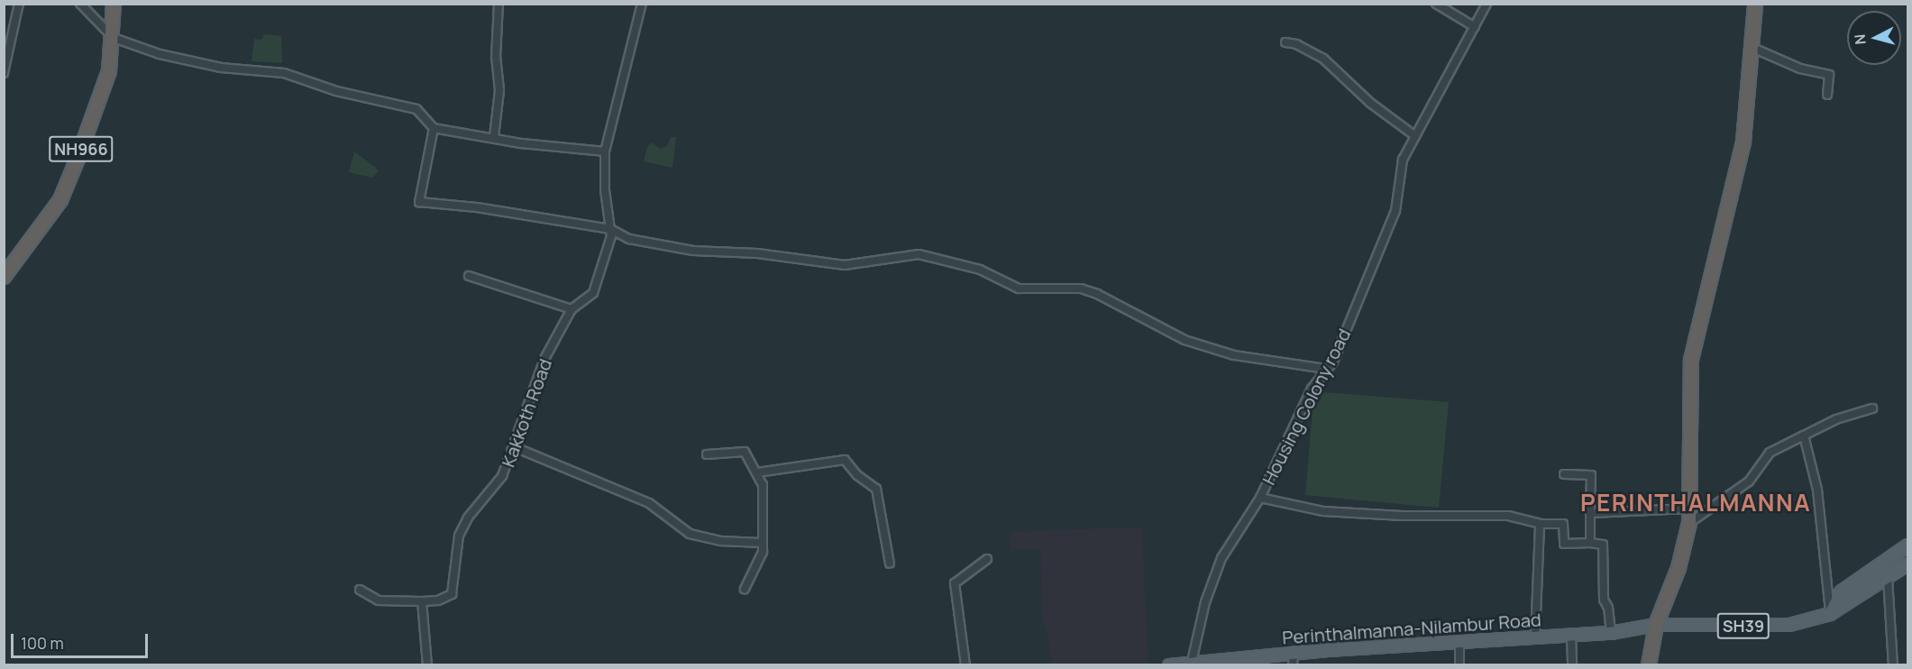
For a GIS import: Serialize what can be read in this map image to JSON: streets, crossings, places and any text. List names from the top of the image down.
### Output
{
  "streets": {
    "highway": ["NH966"],
    "main road": ["SH39", "Perinthalmanna-Nilambur Road"],
    "street": ["Housing Colony road", "Kakkoth Road"]
  },
  "crossings": [
    ["Housing Colony road", "Perinthalmanna-Nilambur Road"],
    ["SH39", "Perinthalmanna-Nilambur Road"]
  ],
  "districts": ["PERINTHALMANNA"],
  "scale_bar": "100 m",
  "north": "left"
}
